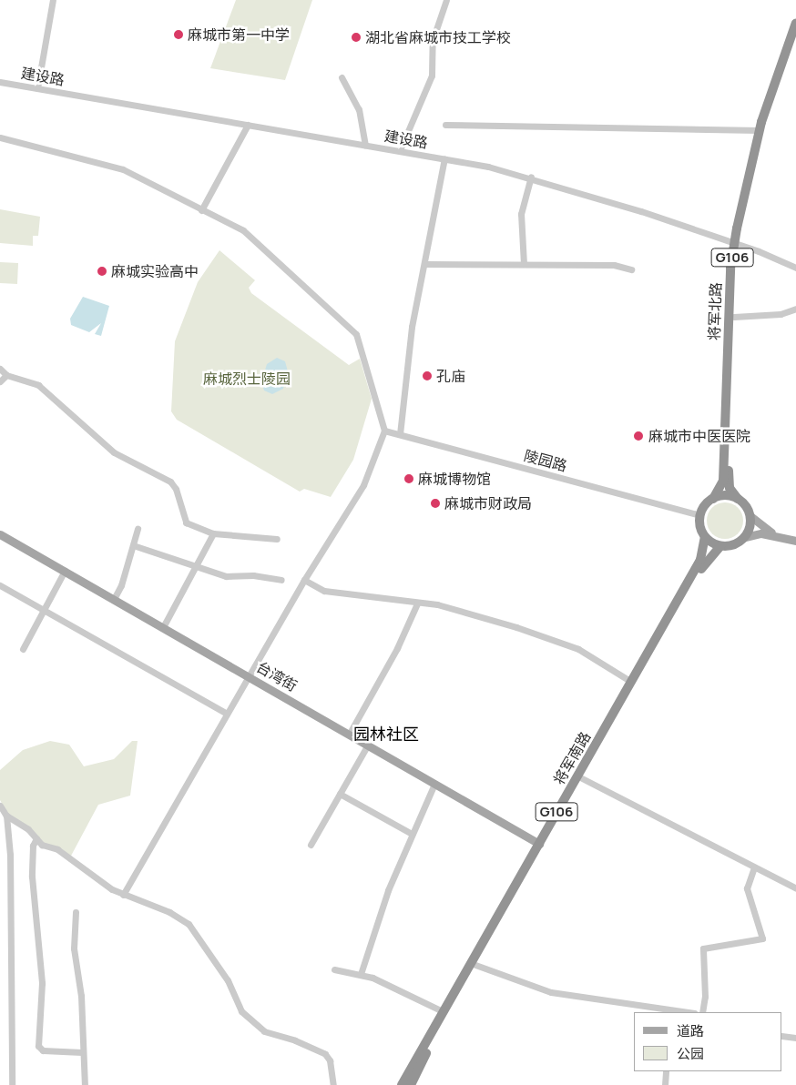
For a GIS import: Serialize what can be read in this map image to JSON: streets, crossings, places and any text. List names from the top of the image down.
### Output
{
  "streets": {
    "highway": ["G106", "将军北路", "将军南路"],
    "main road": ["台湾街"],
    "street": ["建设路", "陵园路"]
  },
  "crossings": [
    ["建设路", "将军北路"],
    ["G106", "将军北路"],
    ["G106", "陵园路"],
    ["G106", "将军南路"],
    ["将军北路", "陵园路"],
    ["将军北路", "将军南路"],
    ["陵园路", "将军南路"],
    ["台湾街", "将军南路"]
  ],
  "districts": ["园林社区"],
  "parks": ["麻城烈士陵园"],
  "places": [
    "麻城市第一中学",
    "湖北省麻城市技工学校",
    "麻城实验高中",
    "孔庙",
    "麻城市中医医院",
    "麻城博物馆",
    "麻城市财政局"
  ],
  "legend": ["道路", "公园"]
}
